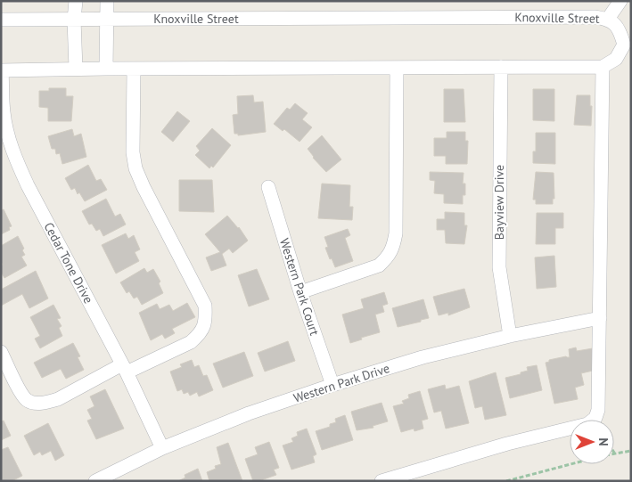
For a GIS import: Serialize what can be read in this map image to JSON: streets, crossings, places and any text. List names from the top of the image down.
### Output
{
  "streets": {
    "street": [
      "Knoxville Street",
      "Bayview Drive",
      "Cedar Tone Drive",
      "Western Park Court",
      "Western Park Drive"
    ]
  },
  "crossings": [
    ["Bayview Drive", "Western Park Drive"],
    ["Cedar Tone Drive", "Western Park Drive"],
    ["Western Park Court", "Western Park Drive"]
  ],
  "north": "right"
}
